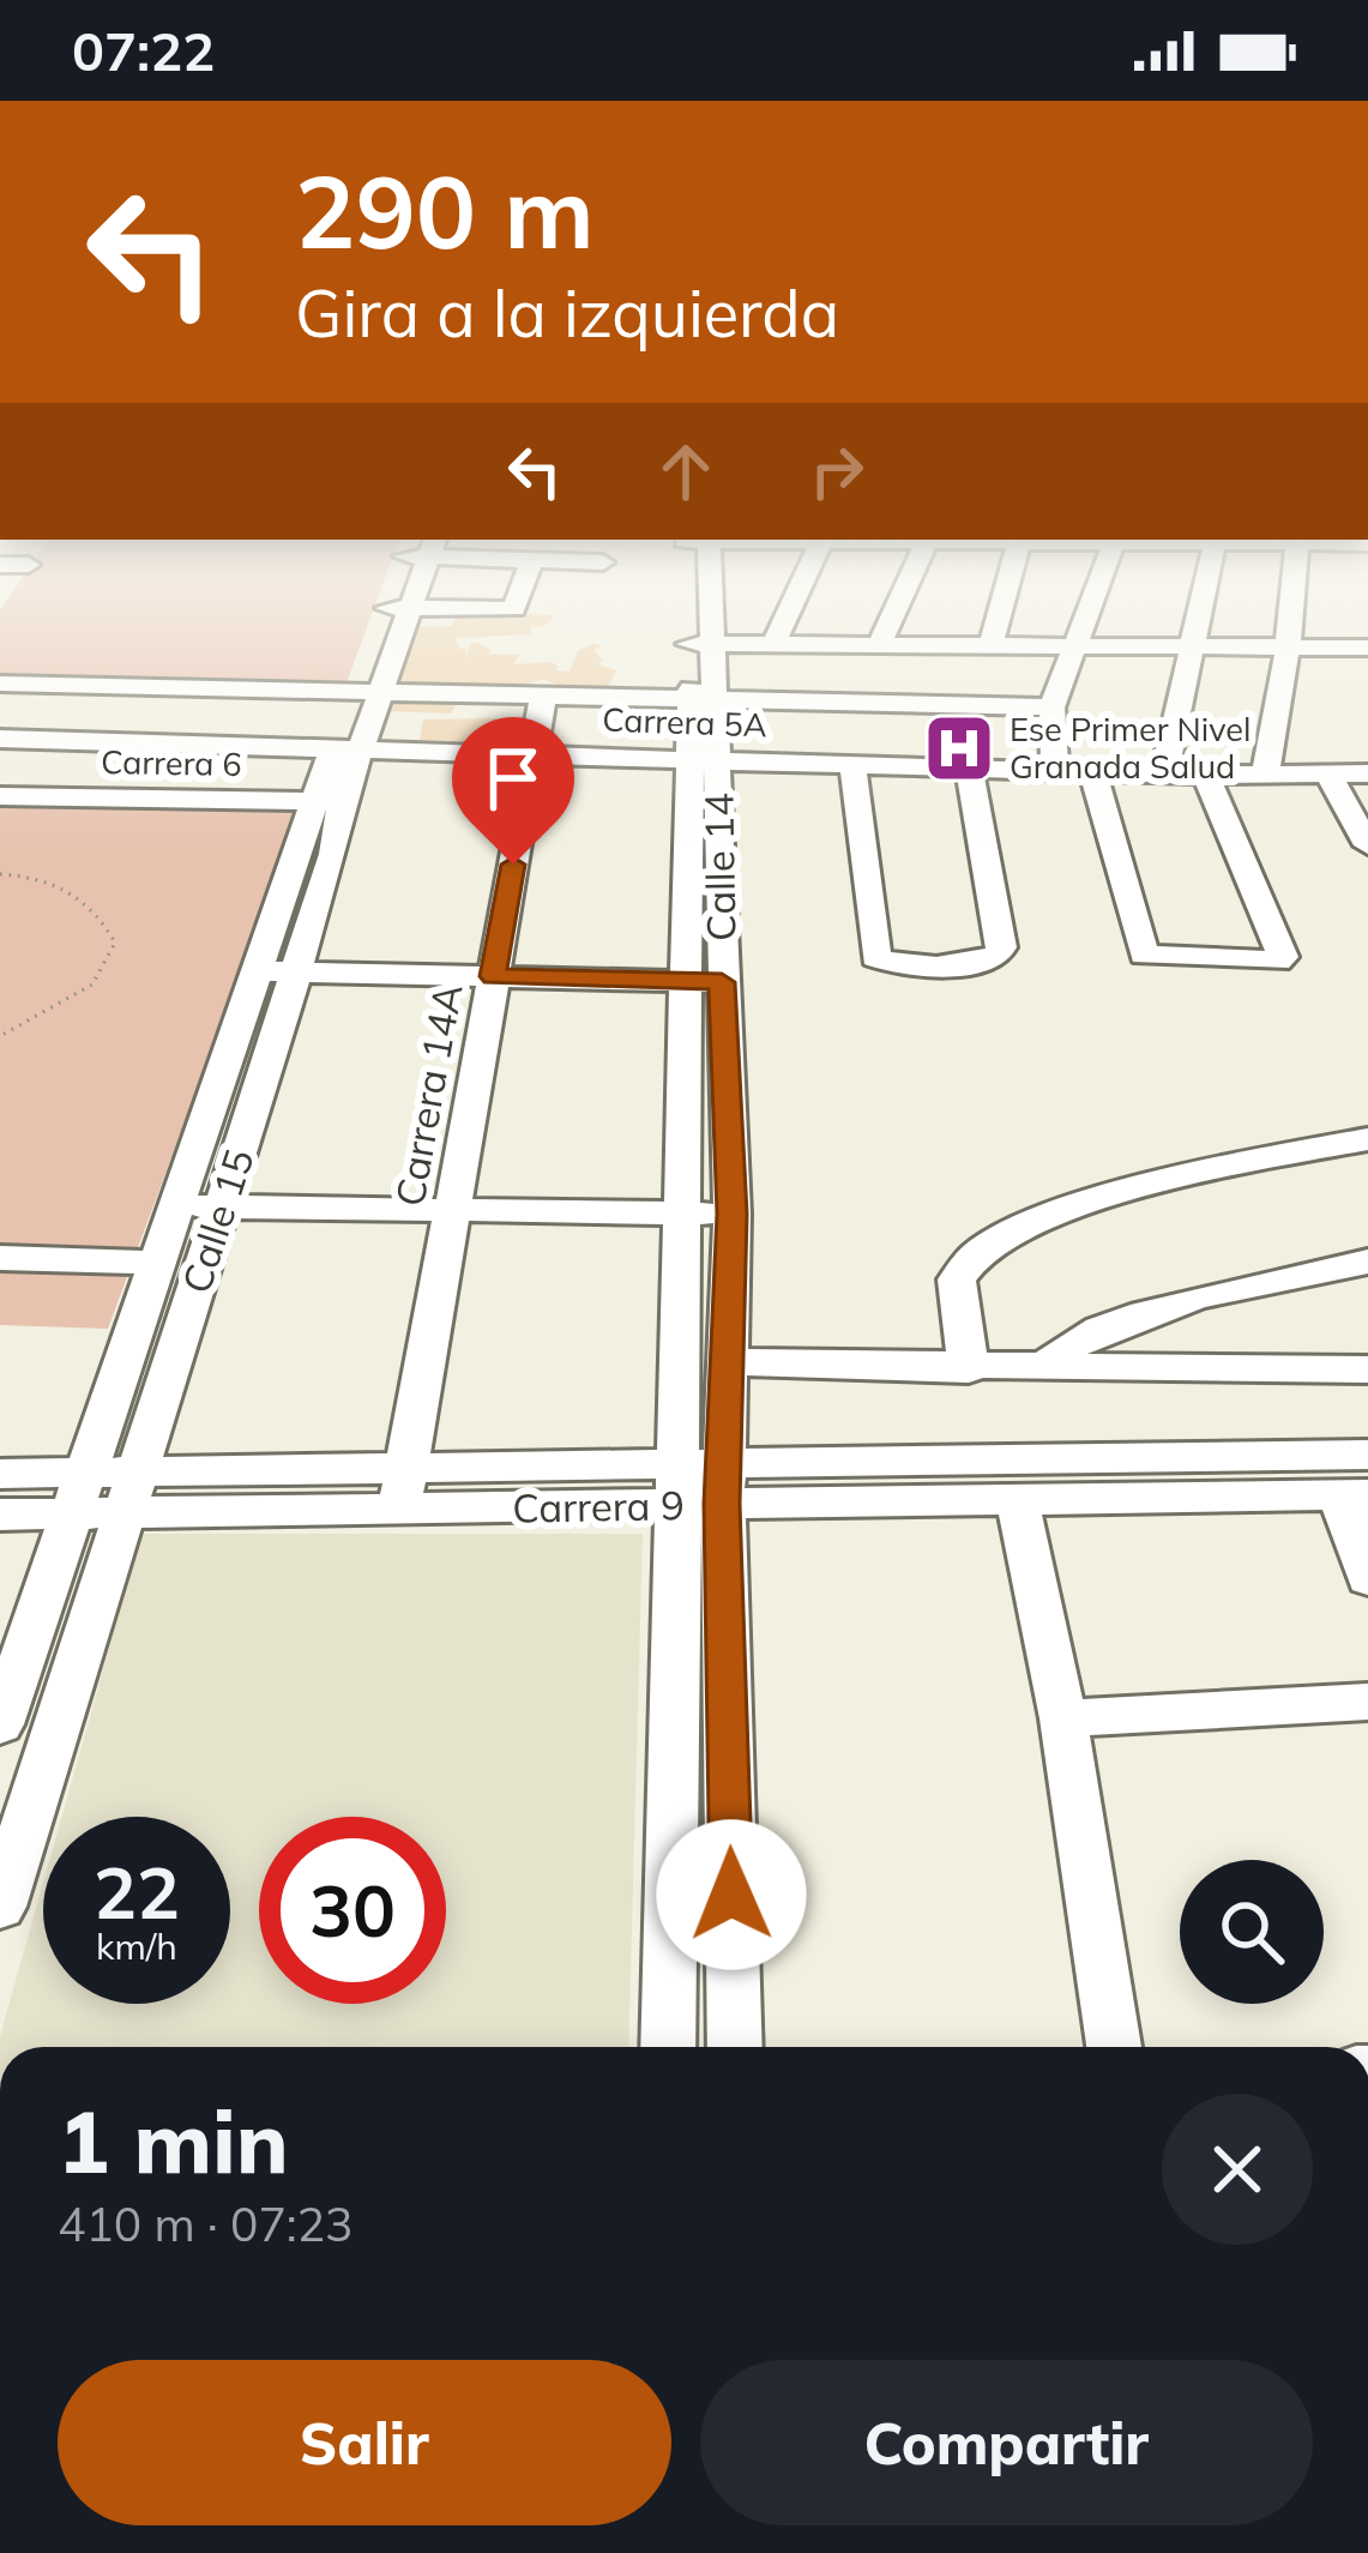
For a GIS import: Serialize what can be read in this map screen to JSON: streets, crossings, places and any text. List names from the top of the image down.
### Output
{
  "streets": {
    "street": [
      "Carrera 5A",
      "Carrera 6",
      "Calle 14",
      "Carrera 14A",
      "Calle 15",
      "Carrera 9"
    ]
  },
  "crossings": [
    ["Carrera 5A", "Calle 14"],
    ["Carrera 5A", "Carrera 14A"],
    ["Carrera 5A", "Calle 15"],
    ["Carrera 6", "Calle 15"],
    ["Calle 14", "Carrera 9"],
    ["Carrera 14A", "Carrera 9"],
    ["Calle 15", "Carrera 9"]
  ],
  "places": {
    "hospital": ["Ese Primer Nivel Granada Salud"]
  },
  "page": {
    "status": "07:22",
    "turn": ["290 m", "Gira a la izquierda"],
    "speed": "22 km/h",
    "limit": "30",
    "heading": ["1 min", "410 m · 07:23"],
    "buttons": ["Salir", "Compartir"]
  }
}
